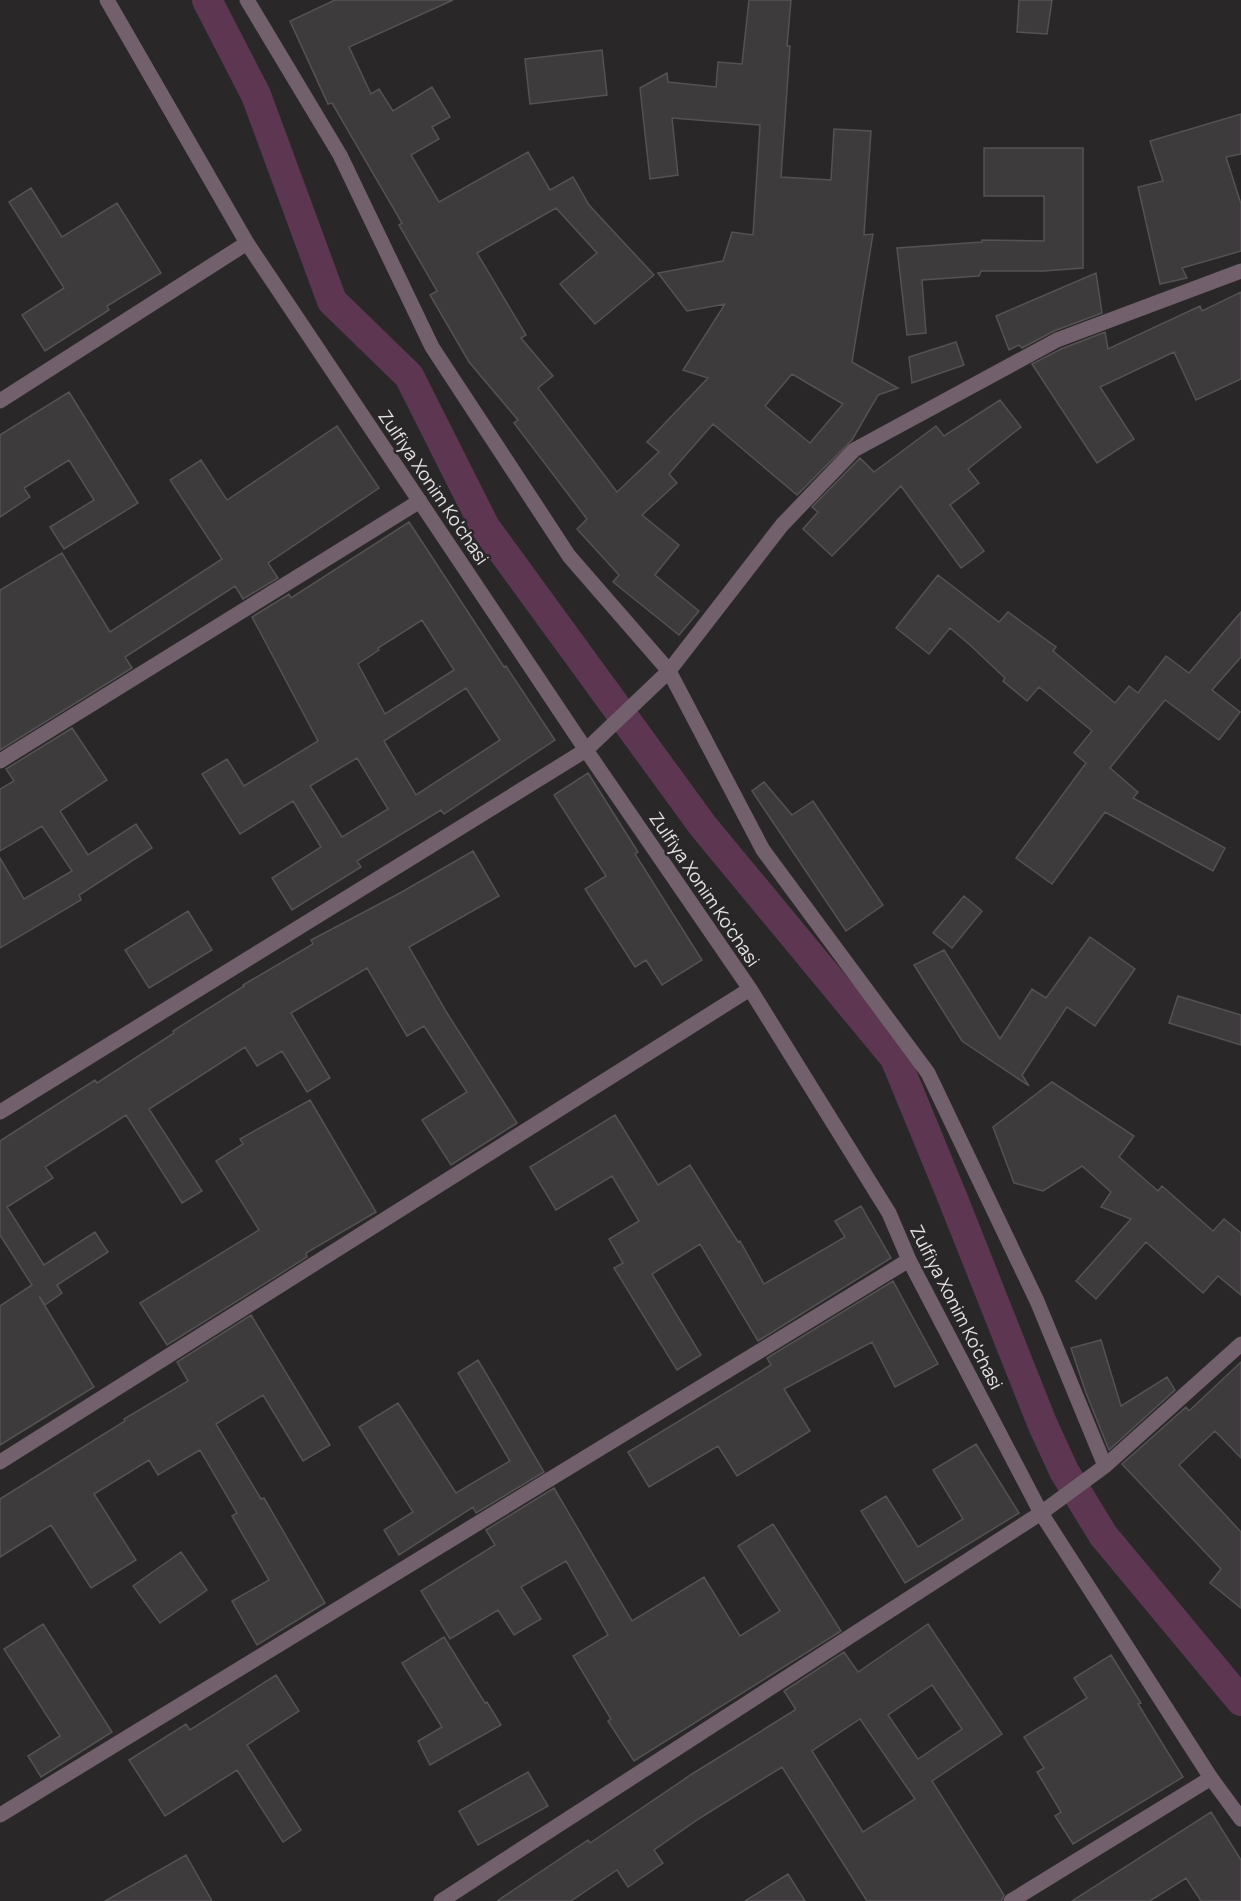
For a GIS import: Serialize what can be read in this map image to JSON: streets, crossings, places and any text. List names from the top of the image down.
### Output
{
  "streets": {
    "street": ["Zulfiya Xonim Ko'chasi"]
  }
}
